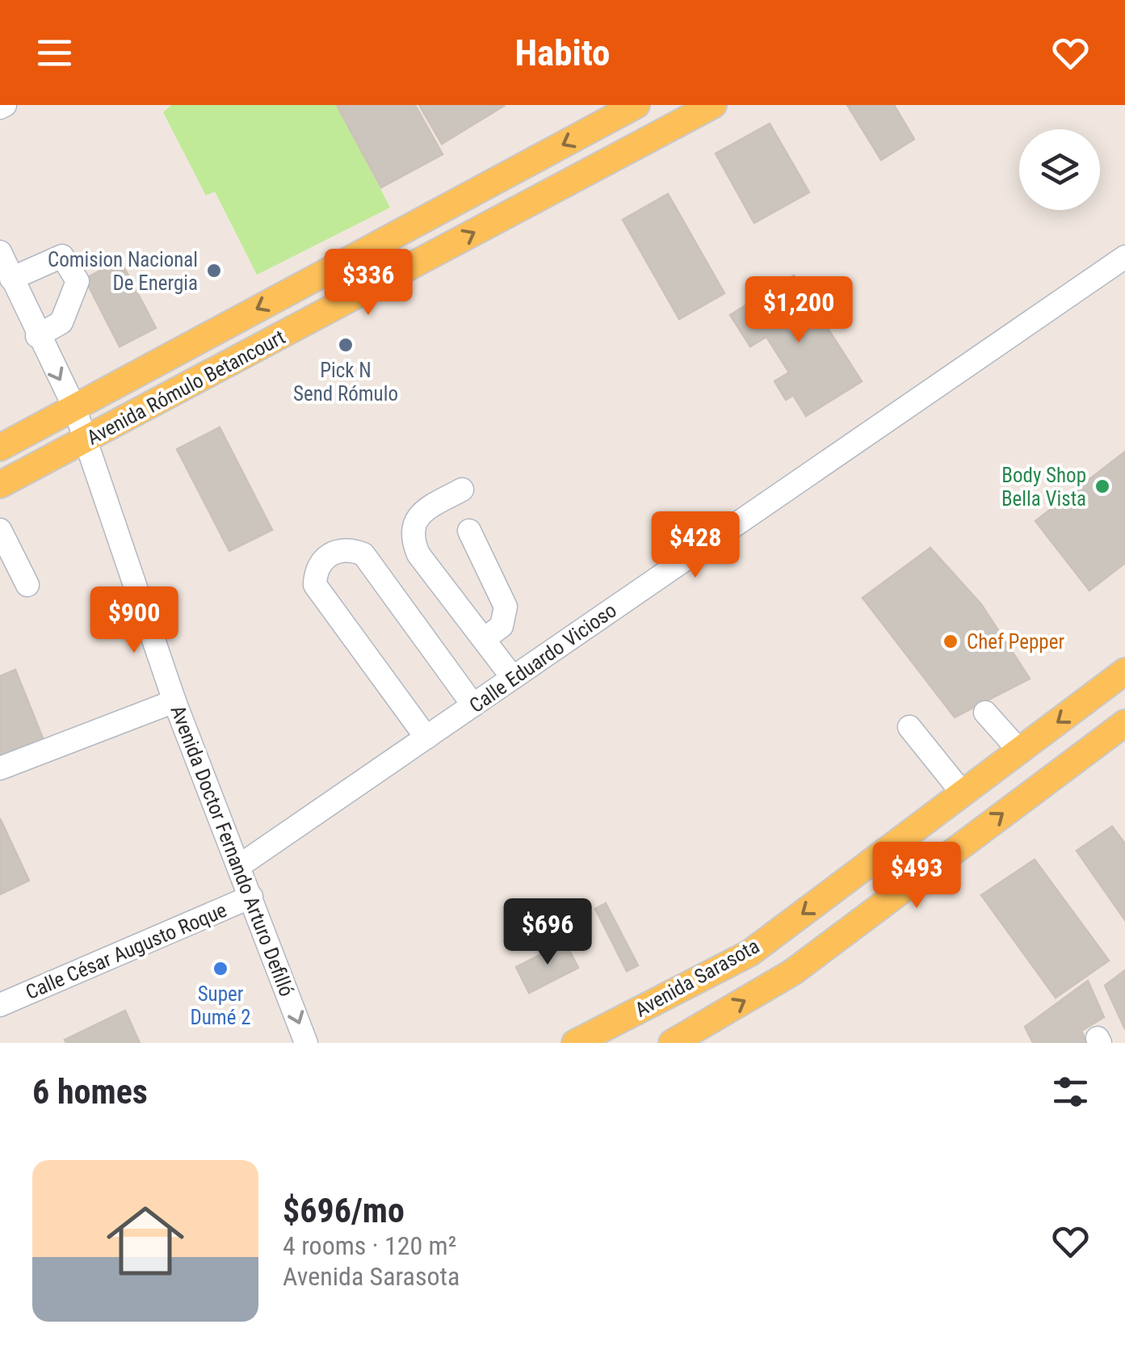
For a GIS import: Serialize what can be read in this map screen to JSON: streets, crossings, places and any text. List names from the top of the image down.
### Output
{
  "streets": {
    "main road": ["Avenida Rómulo Betancourt", "Avenida Sarasota"],
    "street": ["Calle Eduardo Vicioso", "Avenida Doctor Fernando Arturo Defilló", "Calle César Augusto Roque"]
  },
  "crossings": [
    ["Avenida Rómulo Betancourt", "Avenida Doctor Fernando Arturo Defilló"],
    ["Calle Eduardo Vicioso", "Avenida Doctor Fernando Arturo Defilló"],
    ["Avenida Doctor Fernando Arturo Defilló", "Calle César Augusto Roque"]
  ],
  "places": [
    "Comision Nacional De Energia",
    "Pick N Send Rómulo",
    "Body Shop Bella Vista",
    "Chef Pepper",
    "Super Dumé 2"
  ],
  "page": {
    "header": "Habito",
    "price": [
      "$336",
      "$1,200",
      "$428",
      "$900",
      "$493",
      "$696"
    ],
    "heading": "6 homes",
    "list": [
      {
        "name": "$696/mo",
        "note": "4 rooms · 120 m² · Avenida Sarasota"
      }
    ]
  }
}
